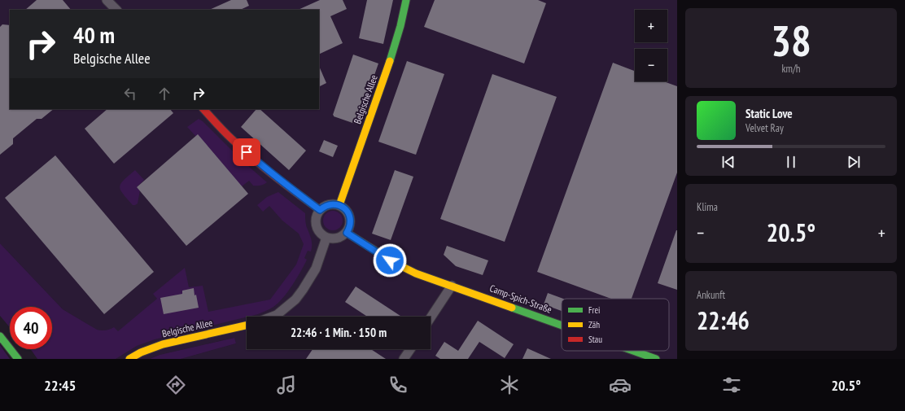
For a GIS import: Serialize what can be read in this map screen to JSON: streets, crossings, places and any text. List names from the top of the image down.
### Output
{
  "streets": {
    "street": ["Belgische Allee", "Camp-Spich-Straße"]
  },
  "crossings": [
    ["Belgische Allee", "Camp-Spich-Straße"]
  ],
  "legend": ["Frei", "Zäh", "Stau"],
  "page": {
    "tile": [
      ["38", "km/h"],
      "Klima",
      ["Ankunft", "22:46"]
    ],
    "map_buttons": ["+", "−"],
    "turn": ["40 m", "Belgische Allee"],
    "song": ["Static Love", "Velvet Ray"],
    "heat": ["−", "20.5°", "+"],
    "limit": "40",
    "trip": "22:46 · 1 Min. · 150 m",
    "tabs": ["22:45", "20.5°"]
  }
}
